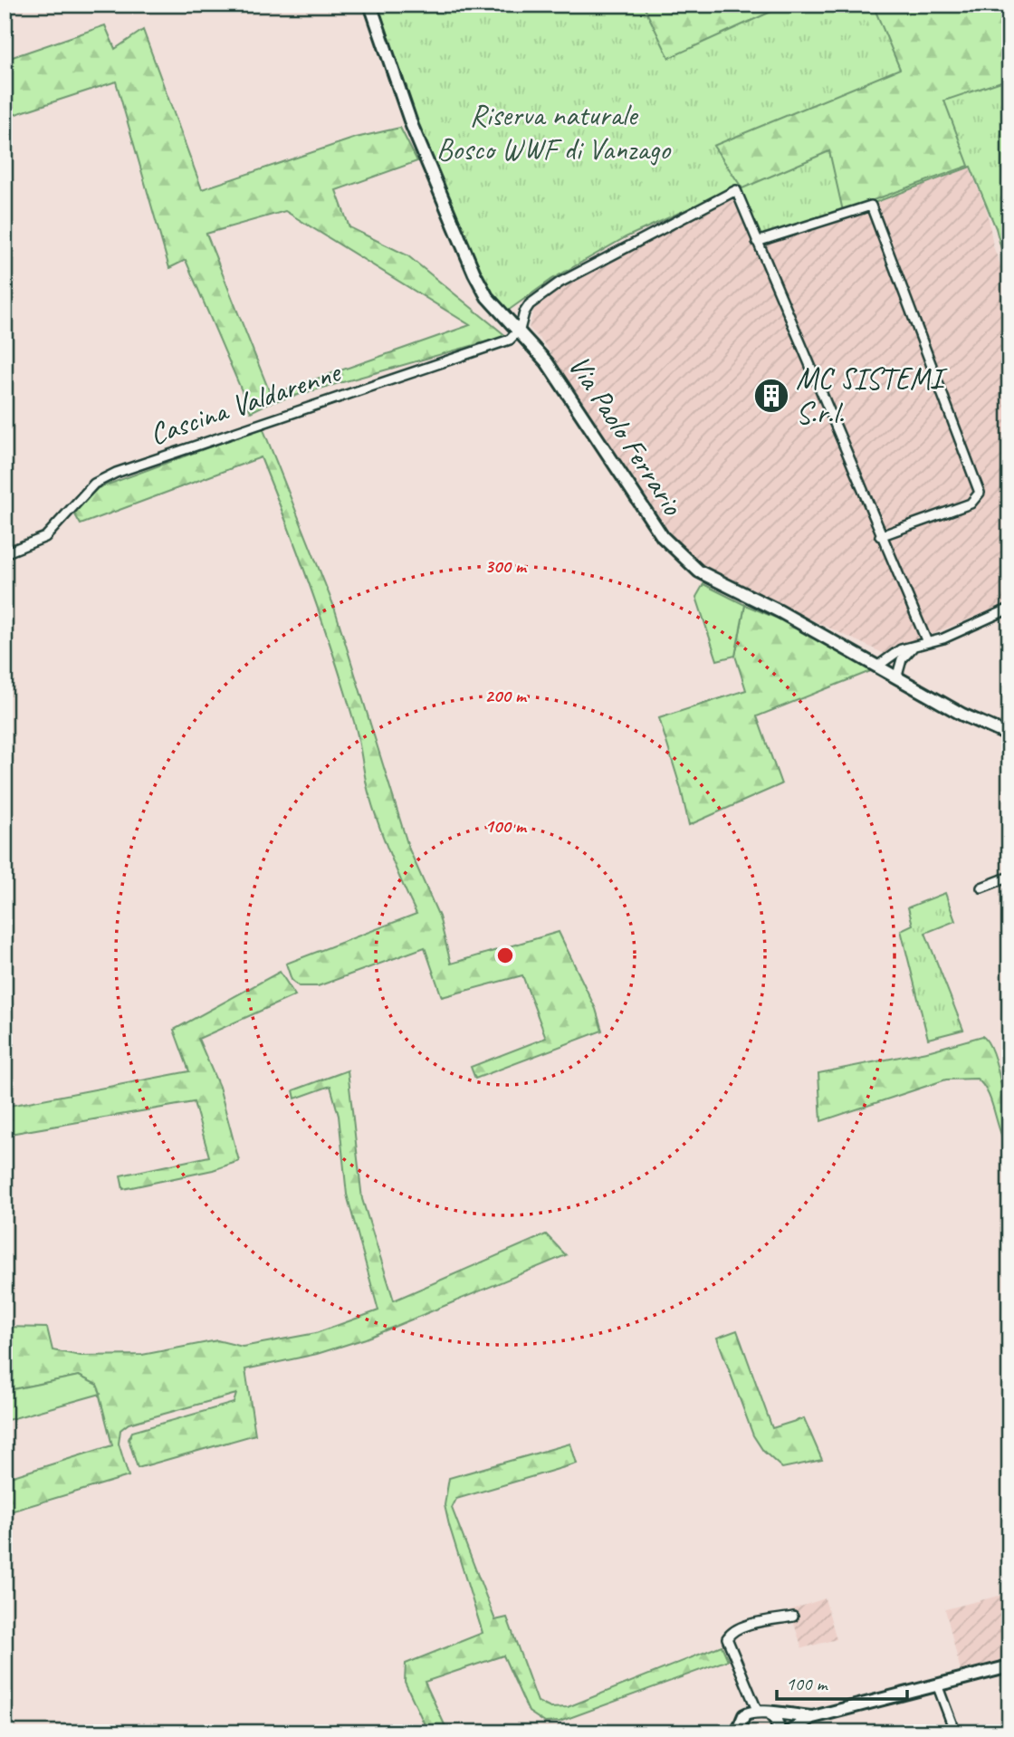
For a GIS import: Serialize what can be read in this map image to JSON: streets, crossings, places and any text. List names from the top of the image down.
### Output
{
  "streets": {
    "street": ["Cascina Valdarenne", "Via Paolo Ferrario"]
  },
  "crossings": [
    ["Cascina Valdarenne", "Via Paolo Ferrario"]
  ],
  "parks": ["Riserva naturale Bosco WWF di Vanzago"],
  "places": {
    "building": ["MC SISTEMI S.r.l."]
  },
  "scale_bar": "100 m",
  "rings": ["300 m", "200 m", "100 m"]
}
